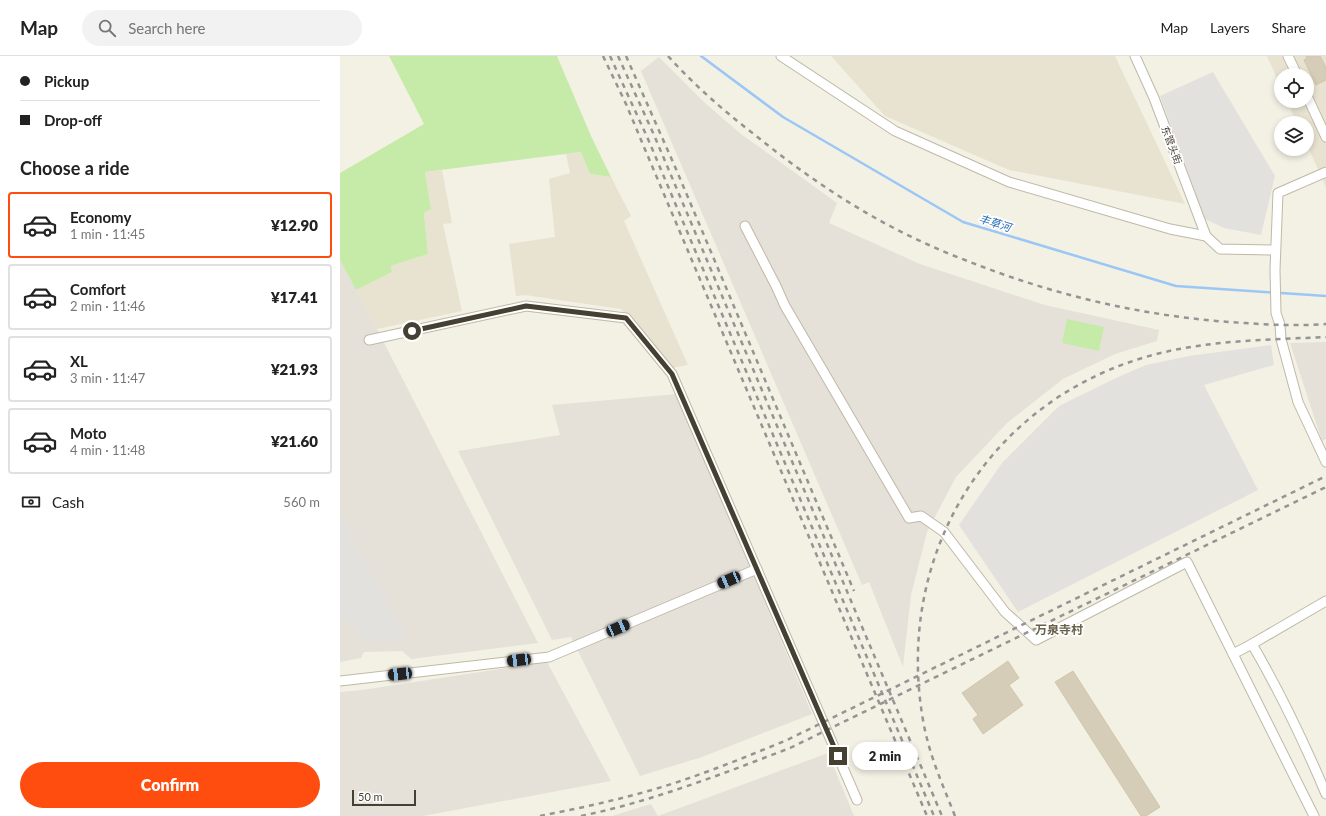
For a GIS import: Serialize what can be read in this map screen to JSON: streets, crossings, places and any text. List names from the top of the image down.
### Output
{
  "streets": {
    "street": ["东管头街"]
  },
  "districts": ["万泉寺村"],
  "water": ["丰草河"],
  "scale_bar": "50 m",
  "page": {
    "header": "Map",
    "search": "Search here",
    "nav": ["Map", "Layers", "Share"],
    "banner": ["Pickup", "Drop-off"],
    "heading": "Choose a ride",
    "list": [
      {
        "name": "Economy",
        "note": "1 min · 11:45",
        "value": "¥12.90"
      },
      {
        "name": "Comfort",
        "note": "2 min · 11:46",
        "value": "¥17.41"
      },
      {
        "name": "XL",
        "note": "3 min · 11:47",
        "value": "¥21.93"
      },
      {
        "name": "Moto",
        "note": "4 min · 11:48",
        "value": "¥21.60"
      }
    ],
    "pay": ["Cash", "560 m"],
    "bubble": "2 min",
    "buttons": "Confirm",
    "scale": "50 m"
  }
}
